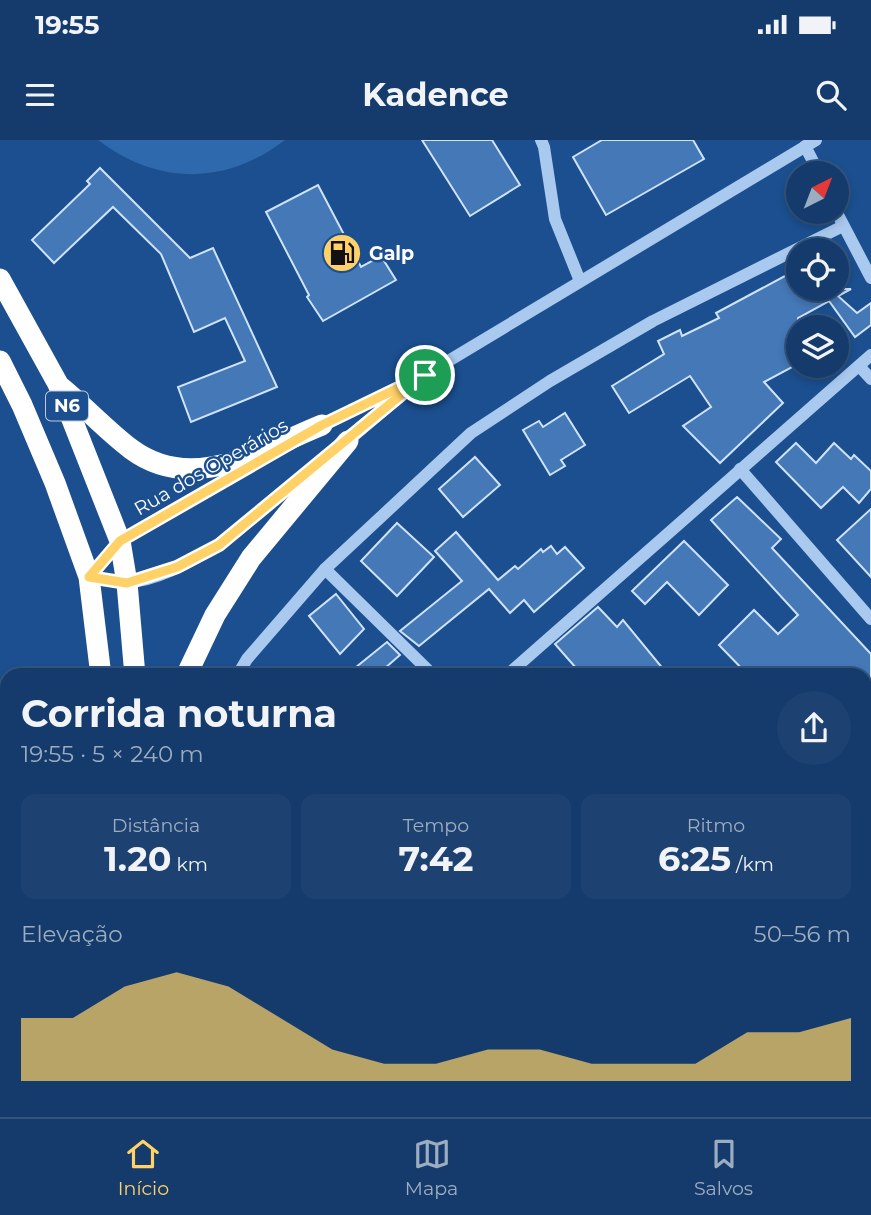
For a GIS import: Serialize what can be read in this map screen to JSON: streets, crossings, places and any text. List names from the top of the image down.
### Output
{
  "streets": {
    "highway": ["N6"],
    "street": ["Rua dos Operários"]
  },
  "crossings": [
    ["N6", "Rua dos Operários"]
  ],
  "places": {
    "fuel station": ["Galp"]
  },
  "north": "top right",
  "page": {
    "status": "19:55",
    "header": "Kadence",
    "heading": ["Corrida noturna", "19:55 · 5 × 240 m"],
    "stats": [
      ["Distância", "1.20 km"],
      ["Tempo", "7:42"],
      ["Ritmo", "6:25 /km"]
    ],
    "chart": ["Elevação", "50–56 m"],
    "tabs": ["Início", "Mapa", "Salvos"]
  }
}
